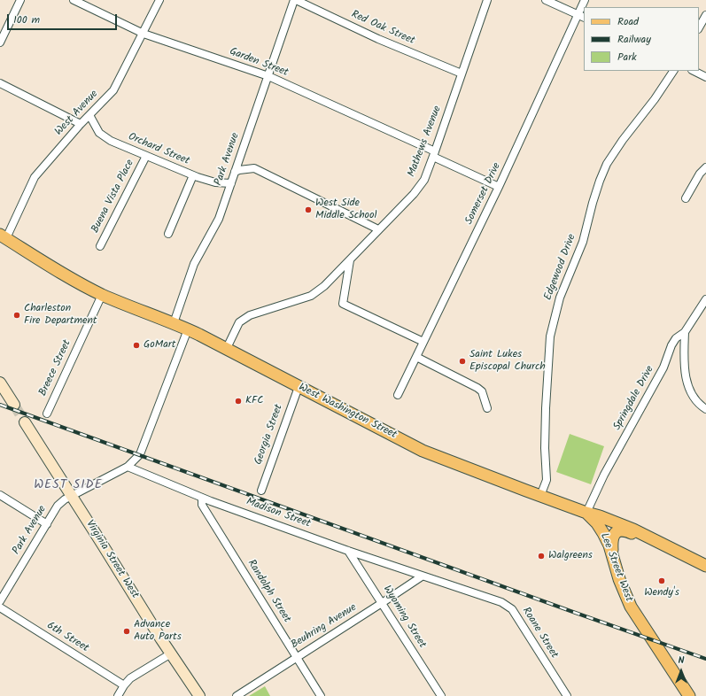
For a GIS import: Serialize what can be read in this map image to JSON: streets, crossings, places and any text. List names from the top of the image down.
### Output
{
  "streets": {
    "main road": ["West Washington Street", "Virginia Street West", "Lee Street West"],
    "street": [
      "Red Oak Street",
      "Garden Street",
      "West Avenue",
      "Mathews Avenue",
      "Orchard Street",
      "Park Avenue",
      "Somerset Drive",
      "Buena Vista Place",
      "Edgewood Drive",
      "Breece Street",
      "Springdale Drive",
      "Georgia Street",
      "Madison Street",
      "Randolph Street",
      "Wyoming Street",
      "Beuhring Avenue",
      "Roane Street",
      "6th Street"
    ]
  },
  "crossings": [
    ["Red Oak Street", "Mathews Avenue"],
    ["Red Oak Street", "Park Avenue"],
    ["Garden Street", "West Avenue"],
    ["Garden Street", "Mathews Avenue"],
    ["Garden Street", "Park Avenue"],
    ["Garden Street", "Somerset Drive"],
    ["West Avenue", "Orchard Street"],
    ["West Avenue", "West Washington Street"],
    ["Mathews Avenue", "West Washington Street"],
    ["Orchard Street", "Park Avenue"],
    ["Orchard Street", "Buena Vista Place"],
    ["Park Avenue", "West Washington Street"],
    ["Park Avenue", "Madison Street"],
    ["Park Avenue", "Virginia Street West"],
    ["Edgewood Drive", "West Washington Street"],
    ["Breece Street", "West Washington Street"],
    ["Springdale Drive", "West Washington Street"],
    ["Springdale Drive", "Lee Street West"],
    ["West Washington Street", "Georgia Street"],
    ["West Washington Street", "Lee Street West"],
    ["Madison Street", "Randolph Street"],
    ["Madison Street", "Wyoming Street"],
    ["Madison Street", "Beuhring Avenue"],
    ["Madison Street", "Roane Street"],
    ["Randolph Street", "Beuhring Avenue"],
    ["Wyoming Street", "Beuhring Avenue"],
    ["Beuhring Avenue", "Roane Street"]
  ],
  "districts": ["WEST SIDE"],
  "places": [
    "West Side Middle School",
    "Charleston Fire Department",
    "GoMart",
    "Saint Lukes Episcopal Church",
    "KFC",
    "Walgreens",
    "Wendy's",
    "Advance Auto Parts"
  ],
  "legend": ["Road", "Railway", "Park"],
  "scale_bar": "100 m",
  "north": "top"
}
